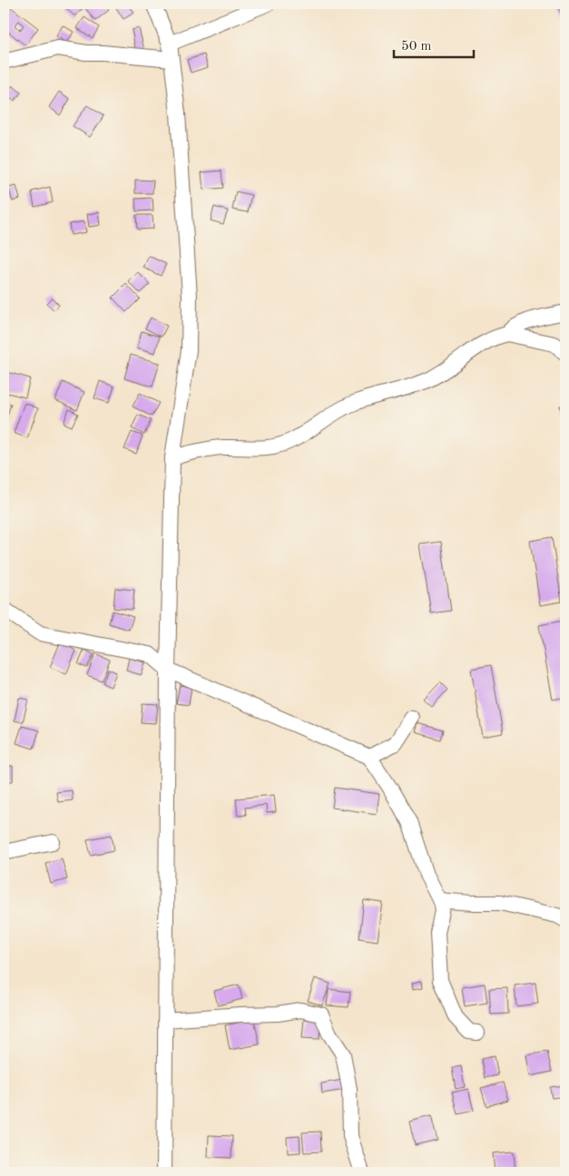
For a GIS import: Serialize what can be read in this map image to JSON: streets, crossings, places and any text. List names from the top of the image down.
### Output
{
  "scale_bar": "50 m"
}
